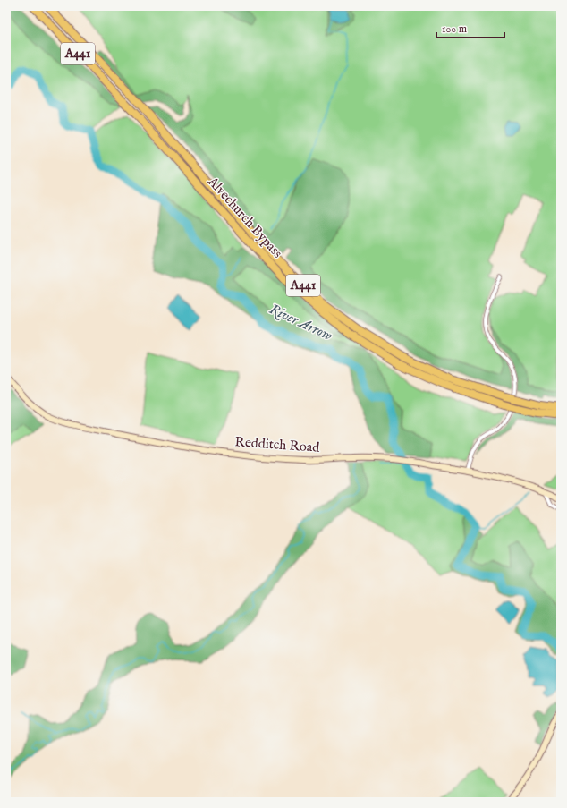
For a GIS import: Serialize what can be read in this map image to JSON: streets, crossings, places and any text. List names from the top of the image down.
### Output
{
  "streets": {
    "highway": ["A441", "Alvechurch Bypass"],
    "main road": ["Redditch Road"]
  },
  "water": ["River Arrow"],
  "scale_bar": "100 m"
}
